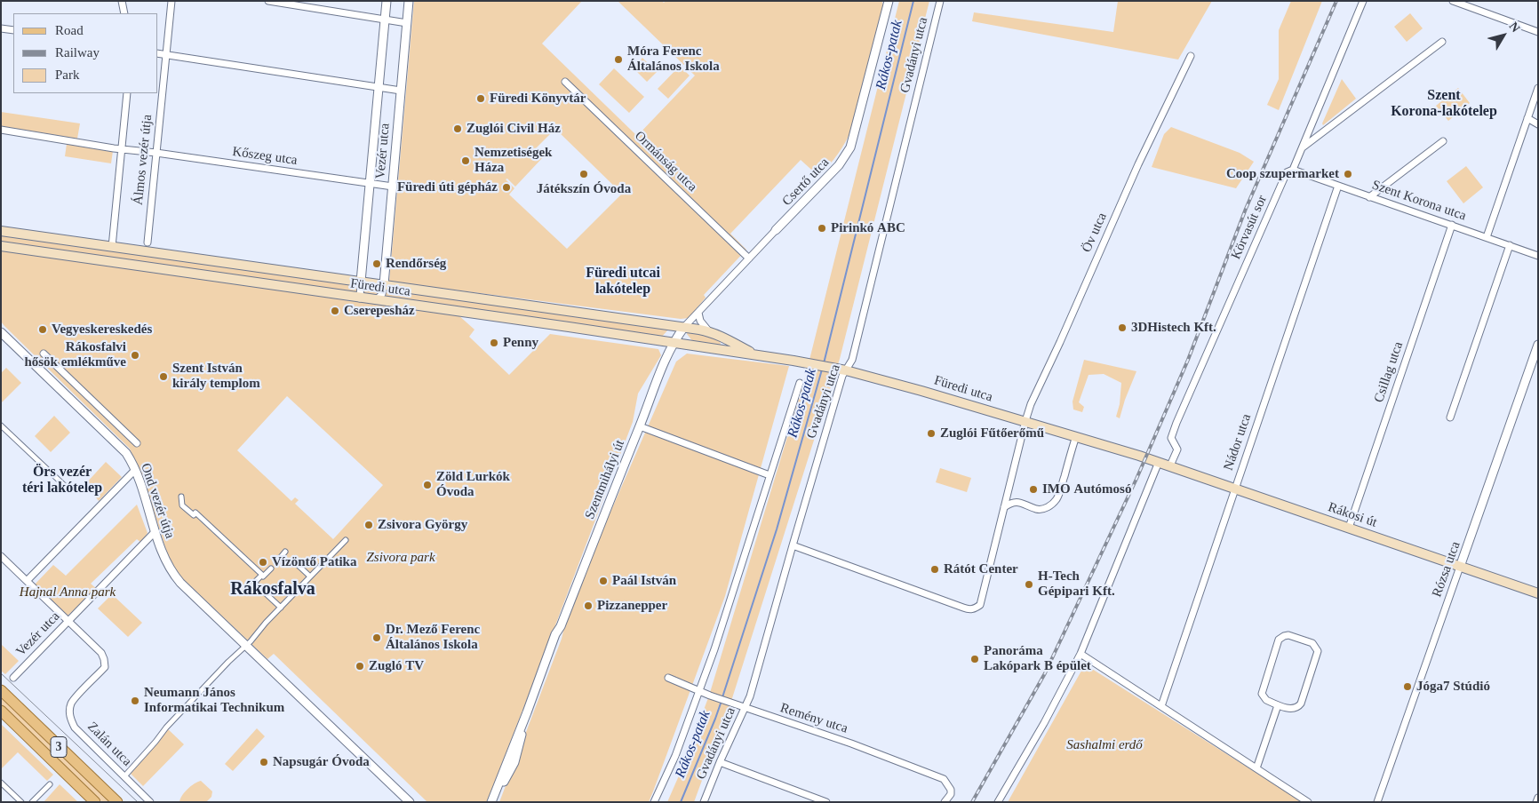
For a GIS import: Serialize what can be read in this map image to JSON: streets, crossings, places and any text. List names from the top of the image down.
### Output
{
  "streets": {
    "main road": ["Füredi utca", "Rákosi út", "3"],
    "street": [
      "Gvadányi utca",
      "Vezér utca",
      "Kőszeg utca",
      "Álmos vezér útja",
      "Ormánság utca",
      "Csertő utca",
      "Szent Korona utca",
      "Körvasút sor",
      "Öv utca",
      "Csillag utca",
      "Nádor utca",
      "Szentmihályi út",
      "Ond vezér útja",
      "Rózsa utca",
      "Remény utca",
      "Zalán utca"
    ]
  },
  "crossings": [
    ["Gvadányi utca", "Öv utca"],
    ["Gvadányi utca", "Füredi utca"],
    ["Gvadányi utca", "Remény utca"],
    ["Vezér utca", "Kőszeg utca"],
    ["Vezér utca", "Füredi utca"],
    ["Vezér utca", "Ond vezér útja"],
    ["Vezér utca", "Zalán utca"],
    ["Kőszeg utca", "Álmos vezér útja"],
    ["Álmos vezér útja", "Füredi utca"],
    ["Ormánság utca", "Csertő utca"],
    ["Csertő utca", "Füredi utca"],
    ["Csertő utca", "Szentmihályi út"],
    ["Szent Korona utca", "Körvasút sor"],
    ["Szent Korona utca", "Csillag utca"],
    ["Szent Korona utca", "Nádor utca"],
    ["Körvasút sor", "Rákosi út"],
    ["Öv utca", "Füredi utca"],
    ["Füredi utca", "Szentmihályi út"],
    ["Füredi utca", "Rákosi út"],
    ["Csillag utca", "Rákosi út"],
    ["Nádor utca", "Rákosi út"],
    ["Rákosi út", "Rózsa utca"]
  ],
  "districts": [
    "Szent Korona-lakótelep",
    "Füredi utcai lakótelep",
    "Örs vezér téri lakótelep",
    "Rákosfalva"
  ],
  "water": ["Rákos-patak"],
  "parks": ["Zsivora park", "Hajnal Anna park", "Sashalmi erdő"],
  "places": [
    "Móra Ferenc Általános Iskola",
    "Füredi Könyvtár",
    "Zuglói Civil Ház",
    "Nemzetiségek Háza",
    "Játékszín Óvoda",
    "Coop szupermarket",
    "Füredi úti gépház",
    "Pirinkó ABC",
    "Rendőrség",
    "Cserepesház",
    "3DHistech Kft.",
    "Vegyeskereskedés",
    "Penny",
    "Rákosfalvi hősök emlékműve",
    "Szent István király templom",
    "Zuglói Fűtőerőmű",
    "Zöld Lurkók Óvoda",
    "IMO Autómosó",
    "Zsivora György",
    "Vízöntő Patika",
    "Rátót Center",
    "Paál István",
    "H-Tech Gépipari Kft.",
    "Pizzanepper",
    "Dr. Mező Ferenc Általános Iskola",
    "Panoráma Lakópark B épület",
    "Zugló TV",
    "Jóga7 Stúdió",
    "Neumann János Informatikai Technikum",
    "Napsugár Óvoda"
  ],
  "legend": ["Road", "Railway", "Park"],
  "north": "top right"
}
